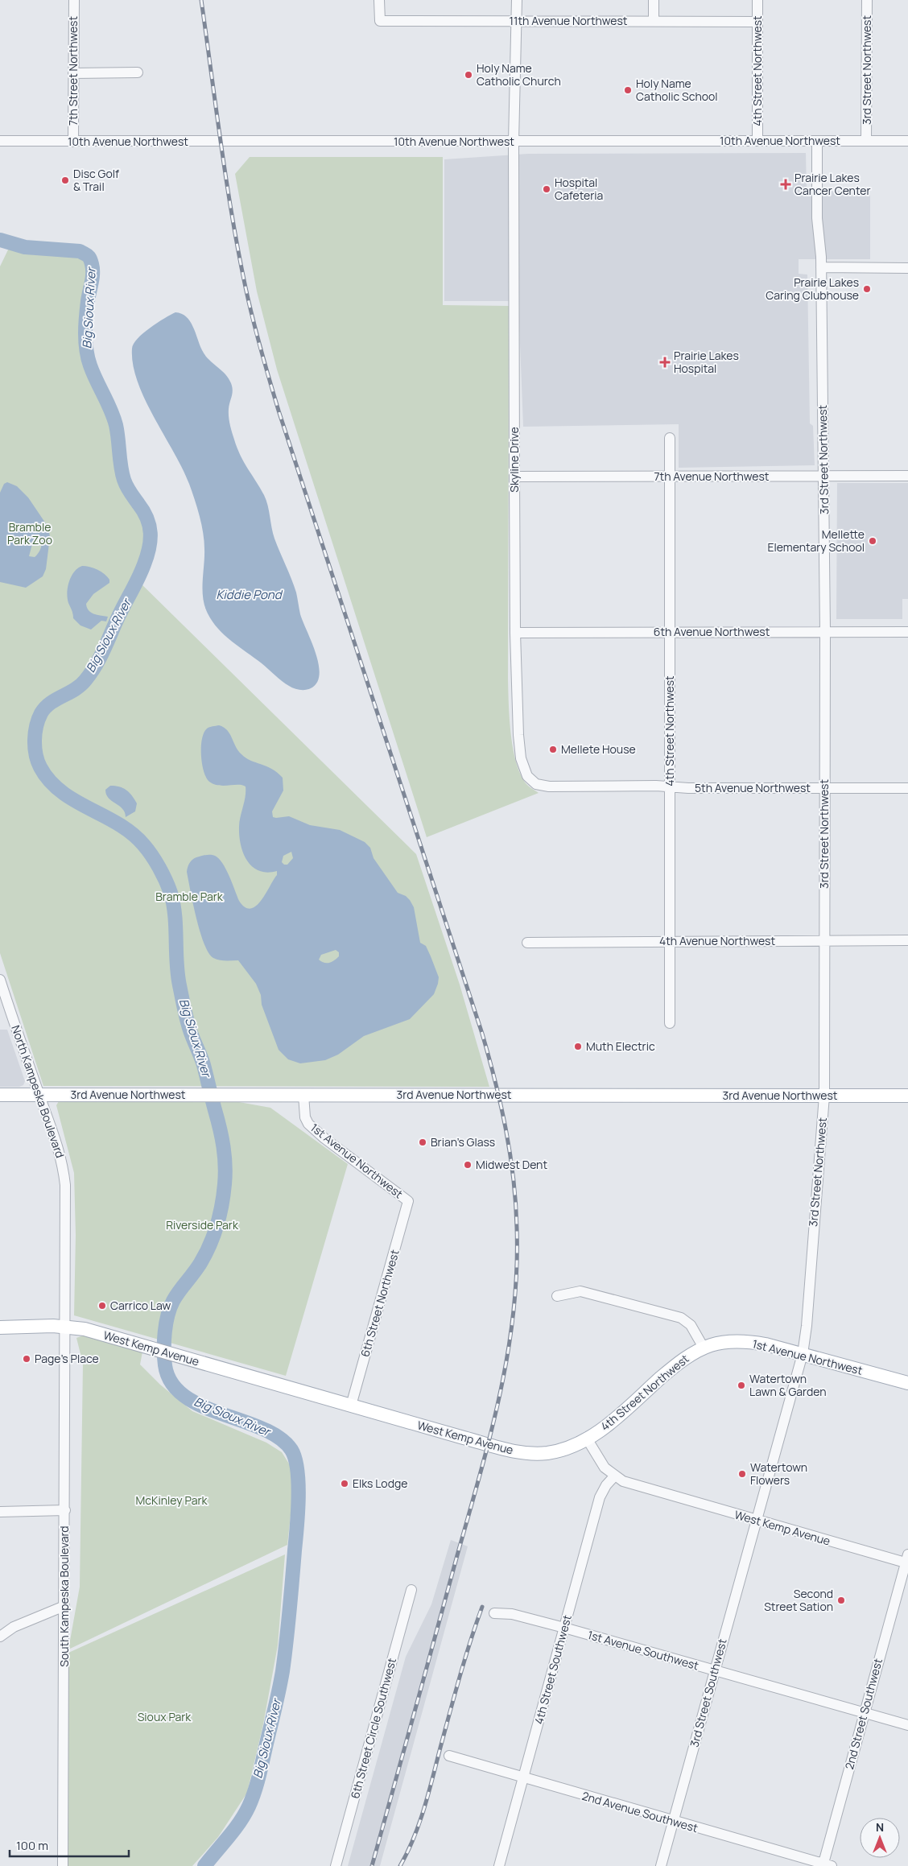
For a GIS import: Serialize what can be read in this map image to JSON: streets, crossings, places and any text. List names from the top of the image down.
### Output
{
  "streets": {
    "main road": [
      "4th Street Northwest",
      "3rd Avenue Northwest",
      "1st Avenue Northwest",
      "West Kemp Avenue"
    ],
    "street": [
      "11th Avenue Northwest",
      "3rd Street Northwest",
      "7th Street Northwest",
      "10th Avenue Northwest",
      "Skyline Drive",
      "7th Avenue Northwest",
      "6th Avenue Northwest",
      "5th Avenue Northwest",
      "4th Avenue Northwest",
      "North Kampeska Boulevard",
      "6th Street Northwest",
      "South Kampeska Boulevard",
      "1st Avenue Southwest",
      "4th Street Southwest",
      "3rd Street Southwest",
      "2nd Street Southwest",
      "6th Street Circle Southwest",
      "2nd Avenue Southwest"
    ]
  },
  "crossings": [
    ["11th Avenue Northwest", "4th Street Northwest"],
    ["11th Avenue Northwest", "Skyline Drive"],
    ["3rd Street Northwest", "10th Avenue Northwest"],
    ["3rd Street Northwest", "7th Avenue Northwest"],
    ["3rd Street Northwest", "6th Avenue Northwest"],
    ["3rd Street Northwest", "5th Avenue Northwest"],
    ["3rd Street Northwest", "4th Avenue Northwest"],
    ["3rd Street Northwest", "3rd Avenue Northwest"],
    ["3rd Street Northwest", "1st Avenue Northwest"],
    ["3rd Street Northwest", "West Kemp Avenue"],
    ["3rd Street Northwest", "3rd Street Southwest"],
    ["7th Street Northwest", "10th Avenue Northwest"],
    ["4th Street Northwest", "10th Avenue Northwest"],
    ["4th Street Northwest", "7th Avenue Northwest"],
    ["4th Street Northwest", "6th Avenue Northwest"],
    ["4th Street Northwest", "5th Avenue Northwest"],
    ["4th Street Northwest", "4th Avenue Northwest"],
    ["4th Street Northwest", "1st Avenue Northwest"],
    ["4th Street Northwest", "West Kemp Avenue"],
    ["10th Avenue Northwest", "Skyline Drive"],
    ["Skyline Drive", "7th Avenue Northwest"],
    ["Skyline Drive", "6th Avenue Northwest"],
    ["Skyline Drive", "5th Avenue Northwest"],
    ["North Kampeska Boulevard", "3rd Avenue Northwest"],
    ["North Kampeska Boulevard", "West Kemp Avenue"],
    ["North Kampeska Boulevard", "South Kampeska Boulevard"],
    ["3rd Avenue Northwest", "1st Avenue Northwest"],
    ["1st Avenue Northwest", "6th Street Northwest"],
    ["6th Street Northwest", "West Kemp Avenue"],
    ["West Kemp Avenue", "South Kampeska Boulevard"],
    ["West Kemp Avenue", "4th Street Southwest"],
    ["West Kemp Avenue", "3rd Street Southwest"],
    ["West Kemp Avenue", "2nd Street Southwest"],
    ["1st Avenue Southwest", "4th Street Southwest"],
    ["1st Avenue Southwest", "3rd Street Southwest"],
    ["1st Avenue Southwest", "2nd Street Southwest"],
    ["4th Street Southwest", "2nd Avenue Southwest"],
    ["3rd Street Southwest", "2nd Avenue Southwest"],
    ["2nd Street Southwest", "2nd Avenue Southwest"]
  ],
  "water": ["Big Sioux River", "Kiddie Pond"],
  "parks": [
    "Bramble Park Zoo",
    "Bramble Park",
    "Riverside Park",
    "McKinley Park",
    "Sioux Park"
  ],
  "places": {
    "other": [
      "Holy Name Catholic Church",
      "Holy Name Catholic School",
      "Disc Golf & Trail",
      "Hospital Cafeteria",
      "Prairie Lakes Caring Clubhouse",
      "Mellette Elementary School",
      "Mellete House",
      "Muth Electric",
      "Brian's Glass",
      "Midwest Dent",
      "Carrico Law",
      "Page's Place",
      "Watertown Lawn & Garden",
      "Watertown Flowers",
      "Elks Lodge",
      "Second Street Sation"
    ],
    "health": ["Prairie Lakes Cancer Center", "Prairie Lakes Hospital"]
  },
  "scale_bar": "100 m",
  "north": "top"
}
